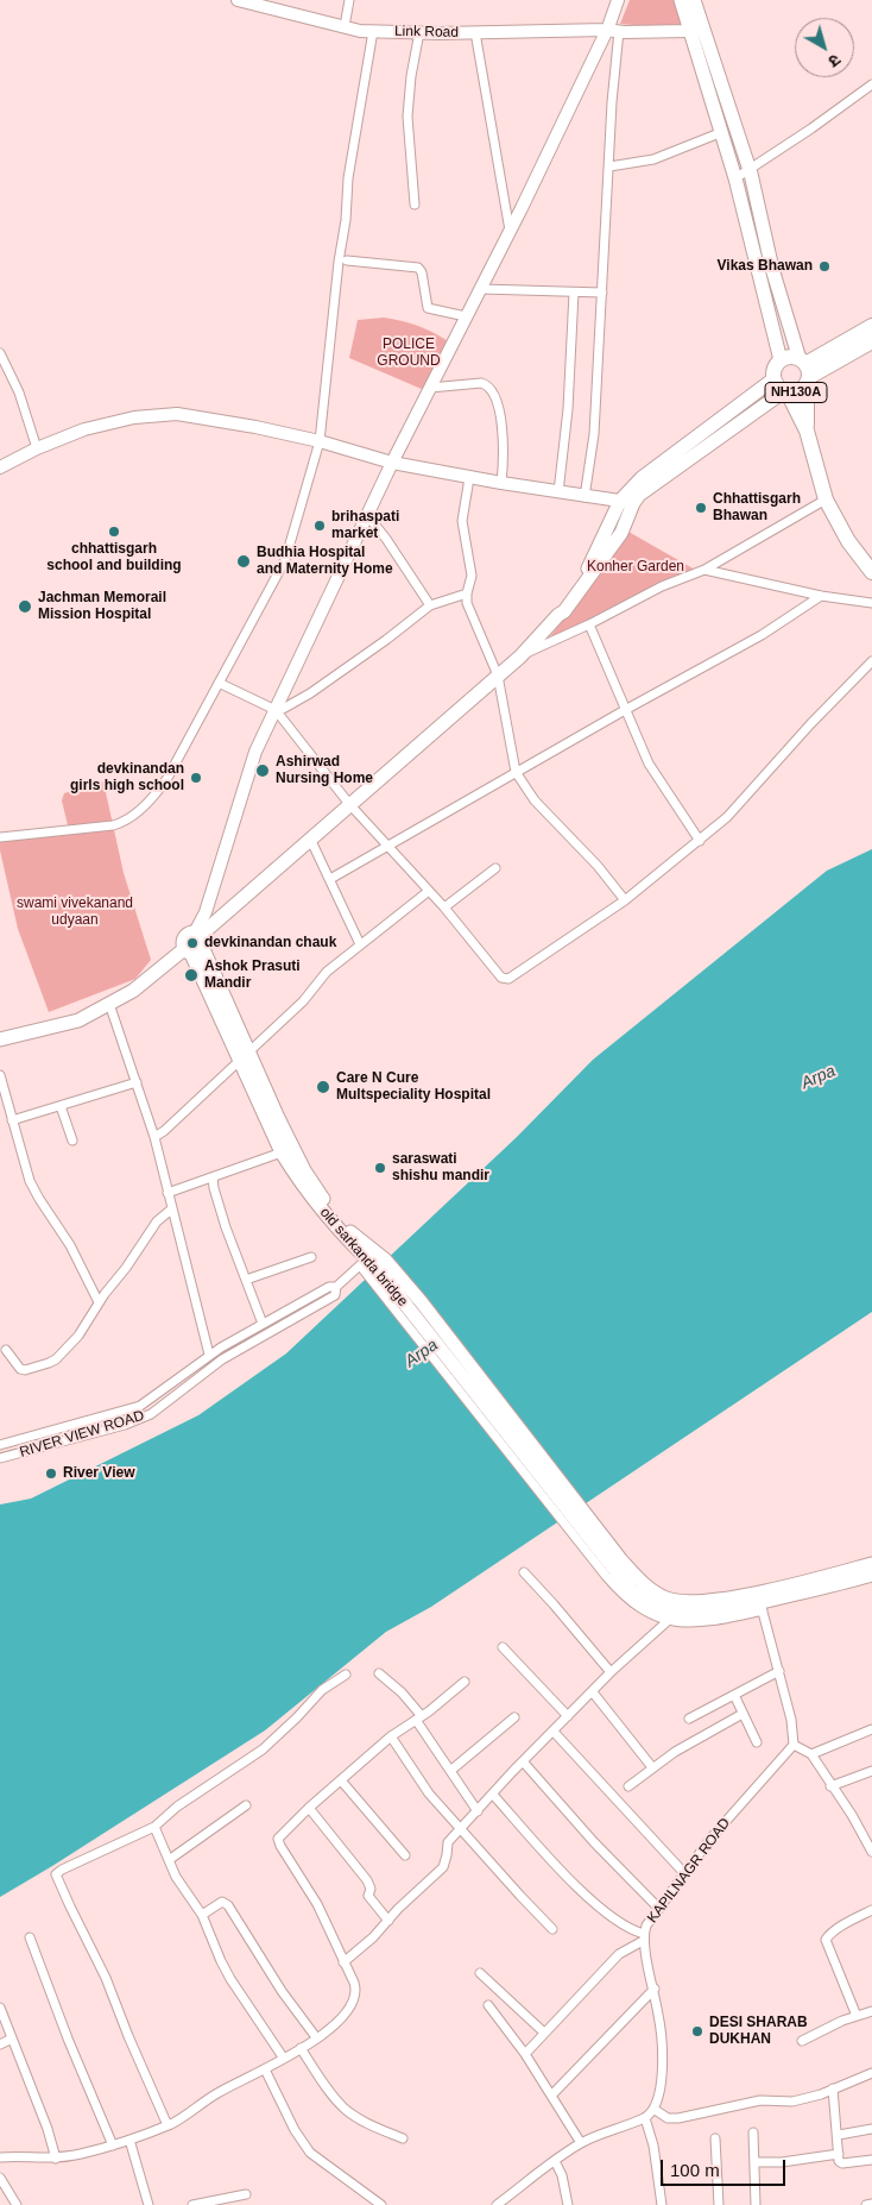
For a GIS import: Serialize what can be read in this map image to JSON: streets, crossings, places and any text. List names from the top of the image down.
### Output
{
  "streets": {
    "highway": ["NH130A"],
    "main road": ["old sarkanda bridge"],
    "street": ["Link Road", "RIVER VIEW ROAD", "KAPILNAGR ROAD"]
  },
  "crossings": [
    ["old sarkanda bridge", "RIVER VIEW ROAD"]
  ],
  "water": ["Arpa"],
  "parks": ["POLICE GROUND", "Konher Garden", "swami vivekanand udyaan"],
  "places": [
    "Vikas Bhawan",
    "Chhattisgarh Bhawan",
    "brihaspati market",
    "chhattisgarh school and building",
    "Budhia Hospital and Maternity Home",
    "Jachman Memorail Mission Hospital",
    "Ashirwad Nursing Home",
    "devkinandan girls high school",
    "devkinandan chauk",
    "Ashok Prasuti Mandir",
    "Care N Cure Multspeciality Hospital",
    "saraswati shishu mandir",
    "River View",
    "DESI SHARAB DUKHAN"
  ],
  "scale_bar": "100 m",
  "north": "bottom right"
}
